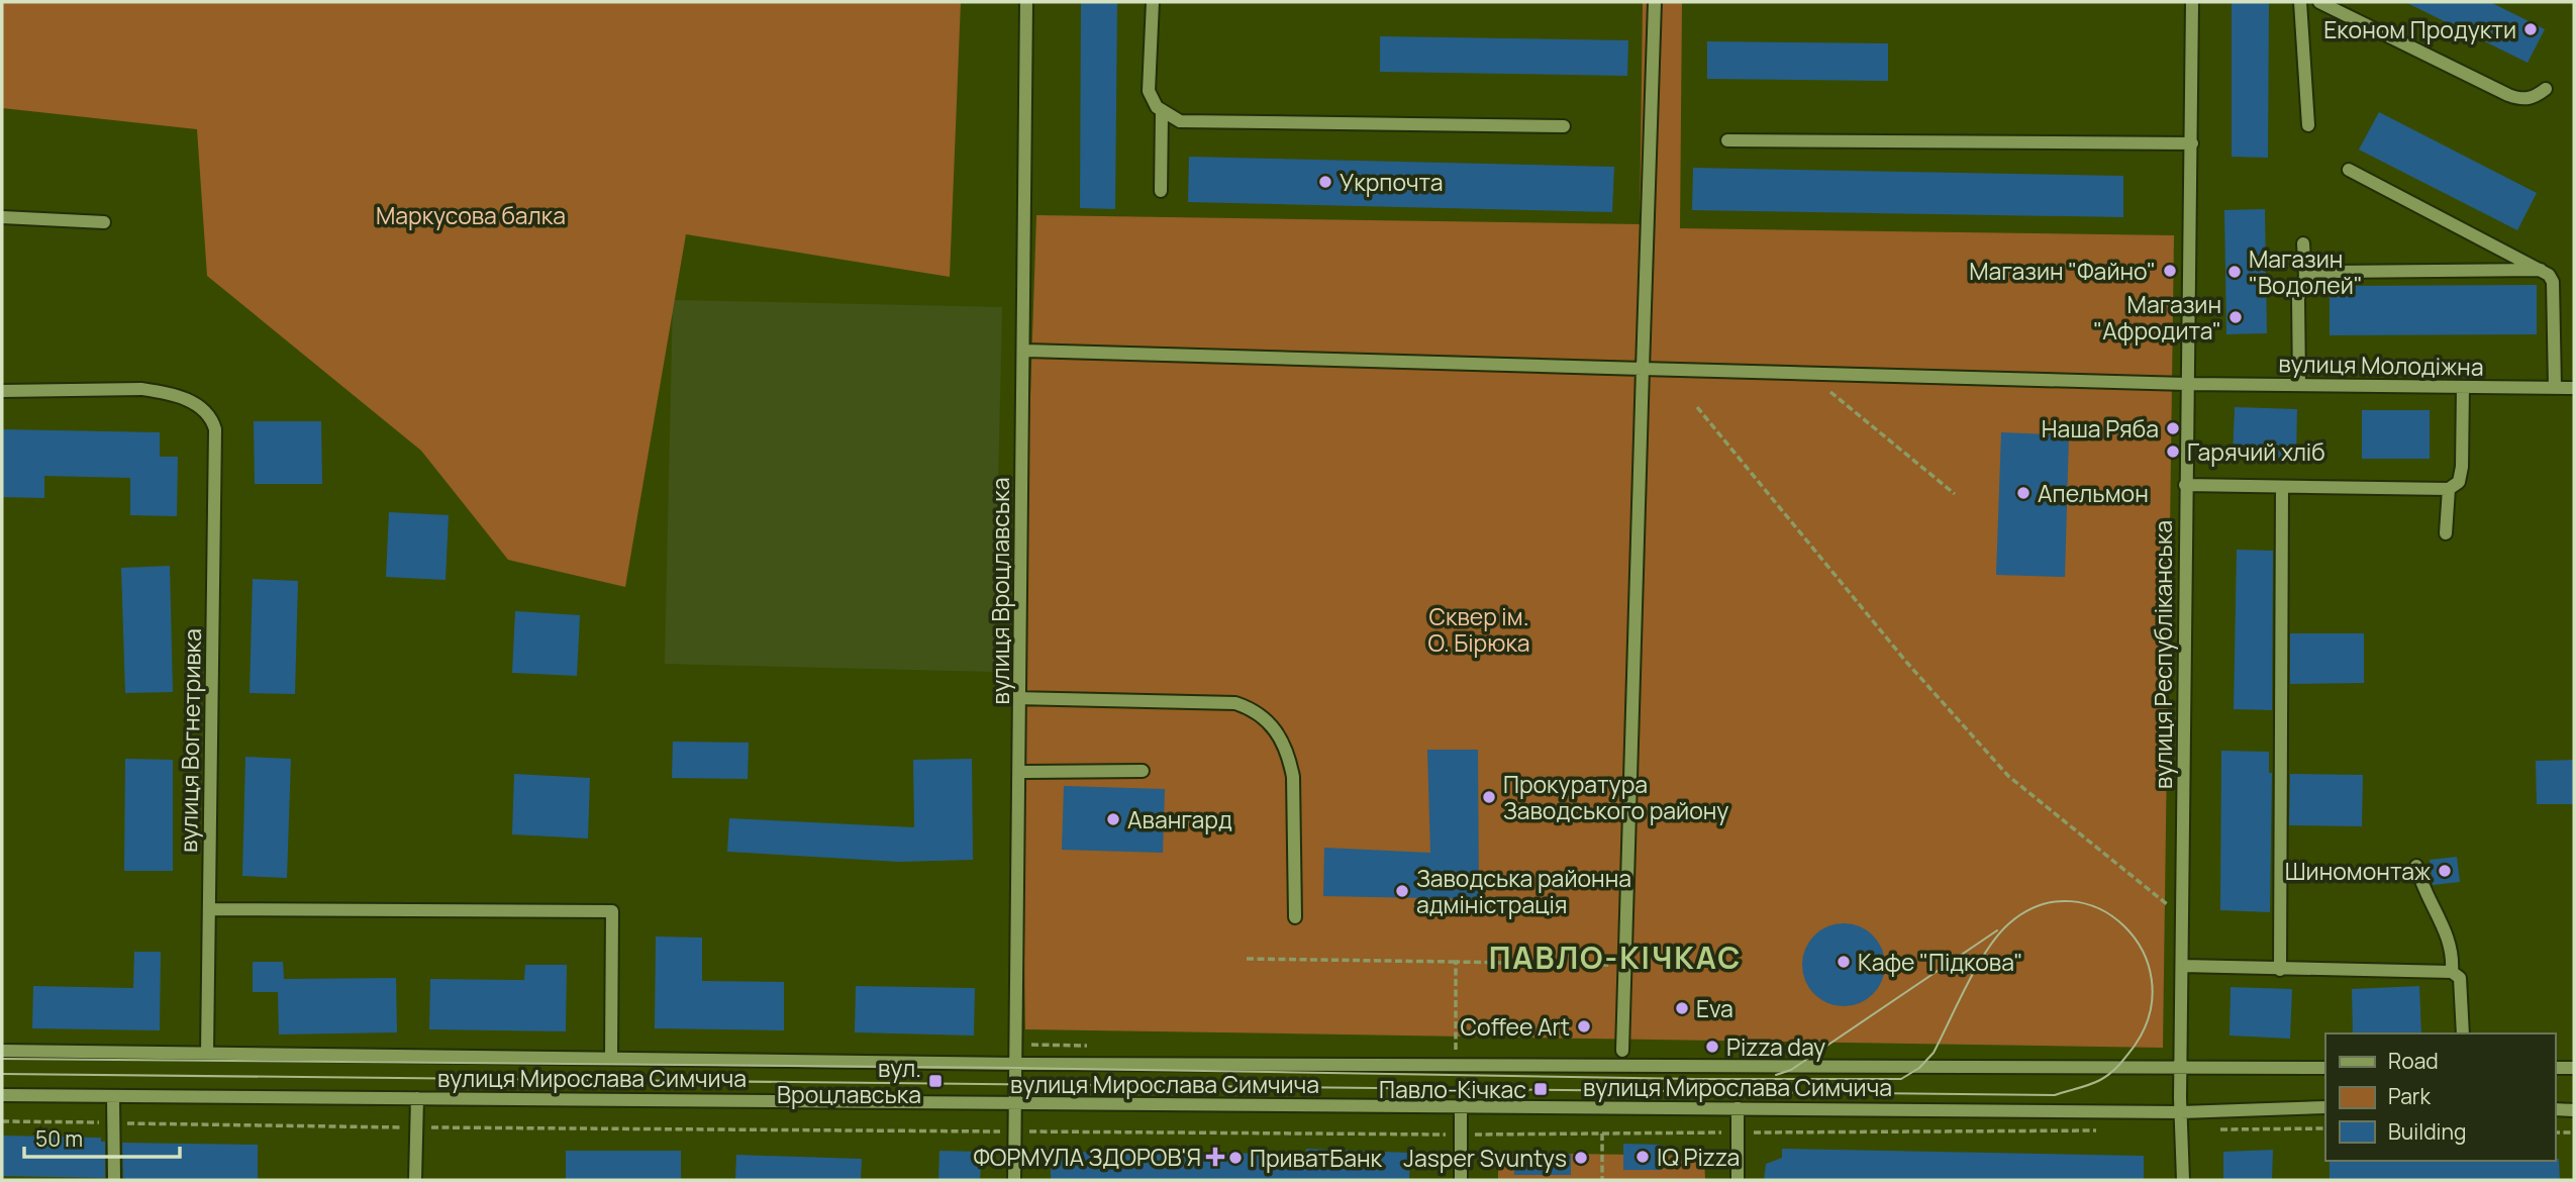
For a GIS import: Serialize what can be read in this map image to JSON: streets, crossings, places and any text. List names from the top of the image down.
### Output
{
  "streets": {
    "street": [
      "вулиця Молодіжна",
      "вулиця Вроцлавська",
      "вулиця Республіканська",
      "вулиця Вогнетривка",
      "вулиця Мирослава Симчича"
    ]
  },
  "crossings": [
    ["вулиця Молодіжна", "вулиця Вроцлавська"],
    ["вулиця Молодіжна", "вулиця Республіканська"],
    ["вулиця Вроцлавська", "вулиця Мирослава Симчича"],
    ["вулиця Республіканська", "вулиця Мирослава Симчича"],
    ["вулиця Вогнетривка", "вулиця Мирослава Симчича"]
  ],
  "districts": ["ПАВЛО-КІЧКАС"],
  "parks": ["Маркусова балка", "Сквер ім. О. Бірюка"],
  "places": {
    "other": [
      "Економ Продукти",
      "Укрпочта",
      "Магазин \"Файно\"",
      "Магазин \"Водолей\"",
      "Магазин \"Афродита\"",
      "Наша Ряба",
      "Гарячий хліб",
      "Апельмон",
      "Прокуратура Заводського району",
      "Авангард",
      "Шиномонтаж",
      "Заводська районна адміністрація",
      "Кафе \"Підкова\"",
      "Eva",
      "Coffee Art",
      "Pizza day",
      "IQ Pіzza",
      "ПриватБанк",
      "Jasper Svuntys"
    ],
    "transit": ["вул. Вроцлавська", "Павло-Кічкас"],
    "health": ["ФОРМУЛА ЗДОРОВ'Я"]
  },
  "legend": ["Road", "Park", "Building"],
  "scale_bar": "50 m"
}
